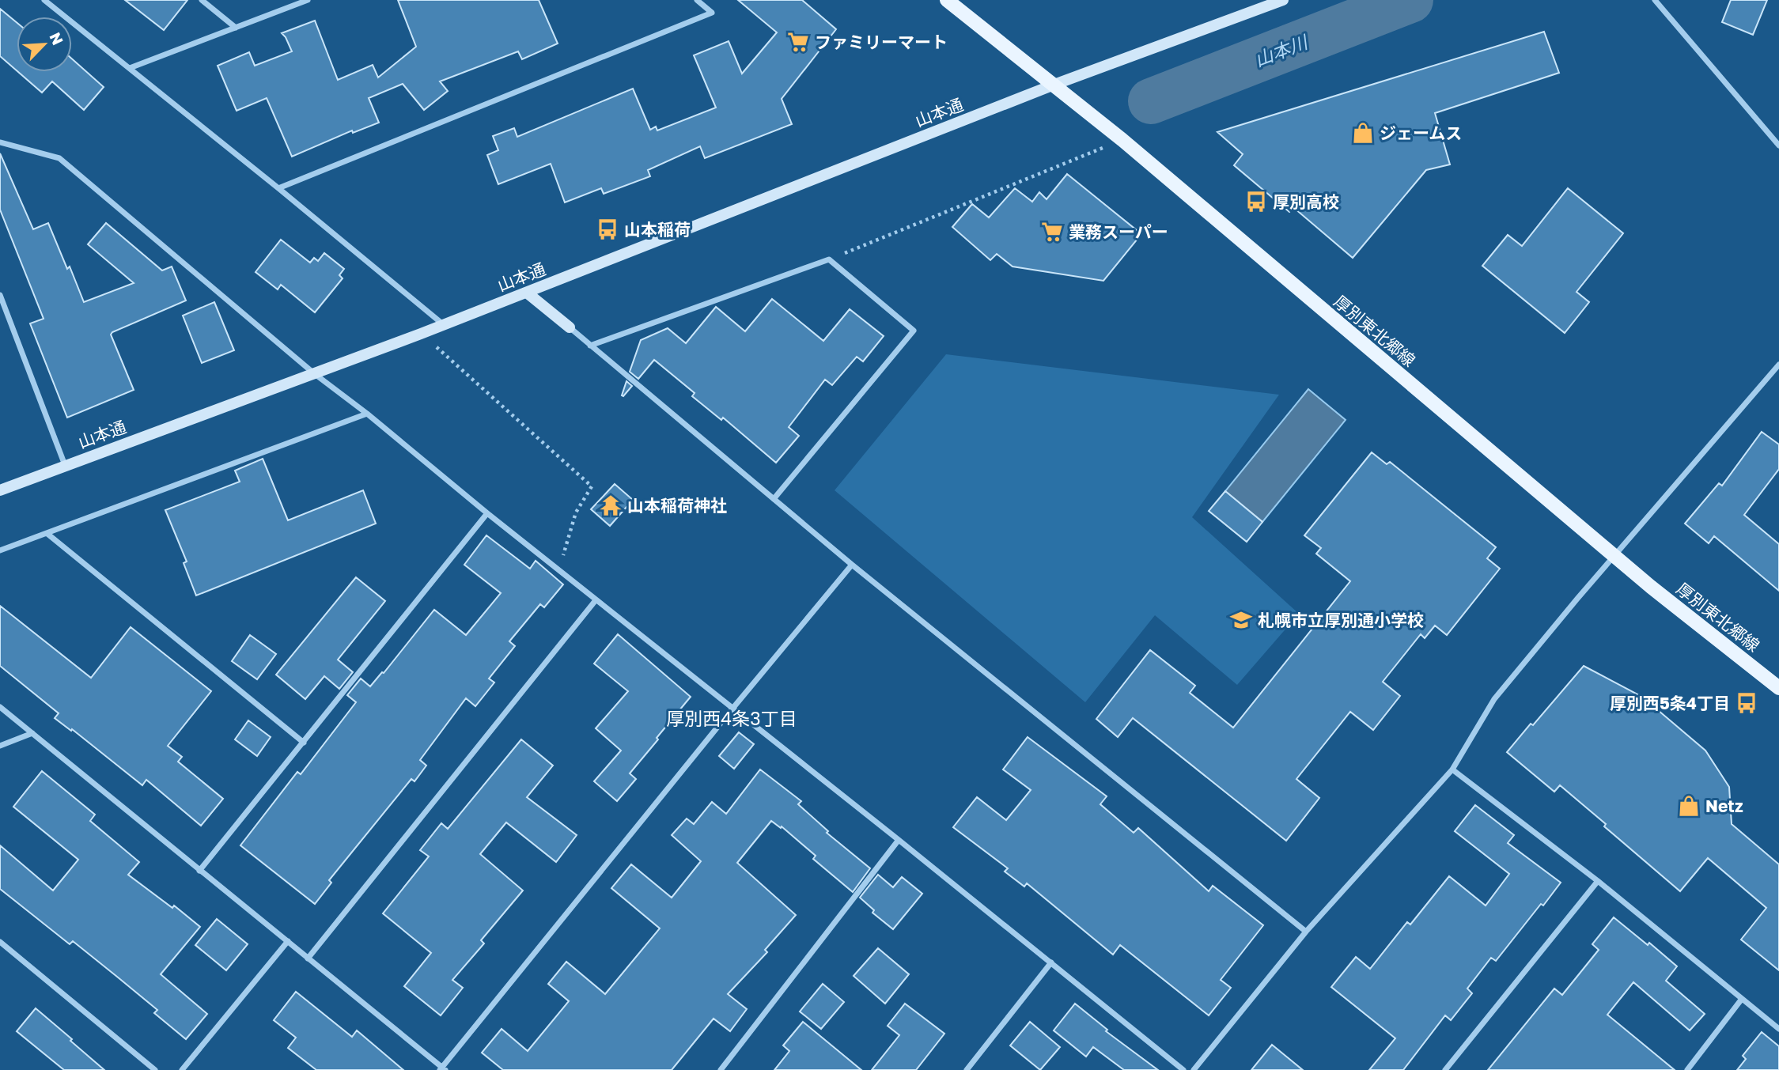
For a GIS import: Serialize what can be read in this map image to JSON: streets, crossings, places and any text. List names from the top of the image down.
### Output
{
  "streets": {
    "main road": ["厚別東北郷線"],
    "street": ["山本通"]
  },
  "crossings": [
    ["山本通", "厚別東北郷線"]
  ],
  "districts": ["厚別西4条3丁目"],
  "water": ["山本川"],
  "places": {
    "supermarket": ["ファミリーマート", "業務スーパー"],
    "shop": ["ジェームス", "Netz"],
    "bus stop": ["厚別高校", "山本稲荷", "厚別西5条4丁目"],
    "temple": ["山本稲荷神社"],
    "school or university": ["札幌市立厚別通小学校"]
  },
  "north": "top right"
}
